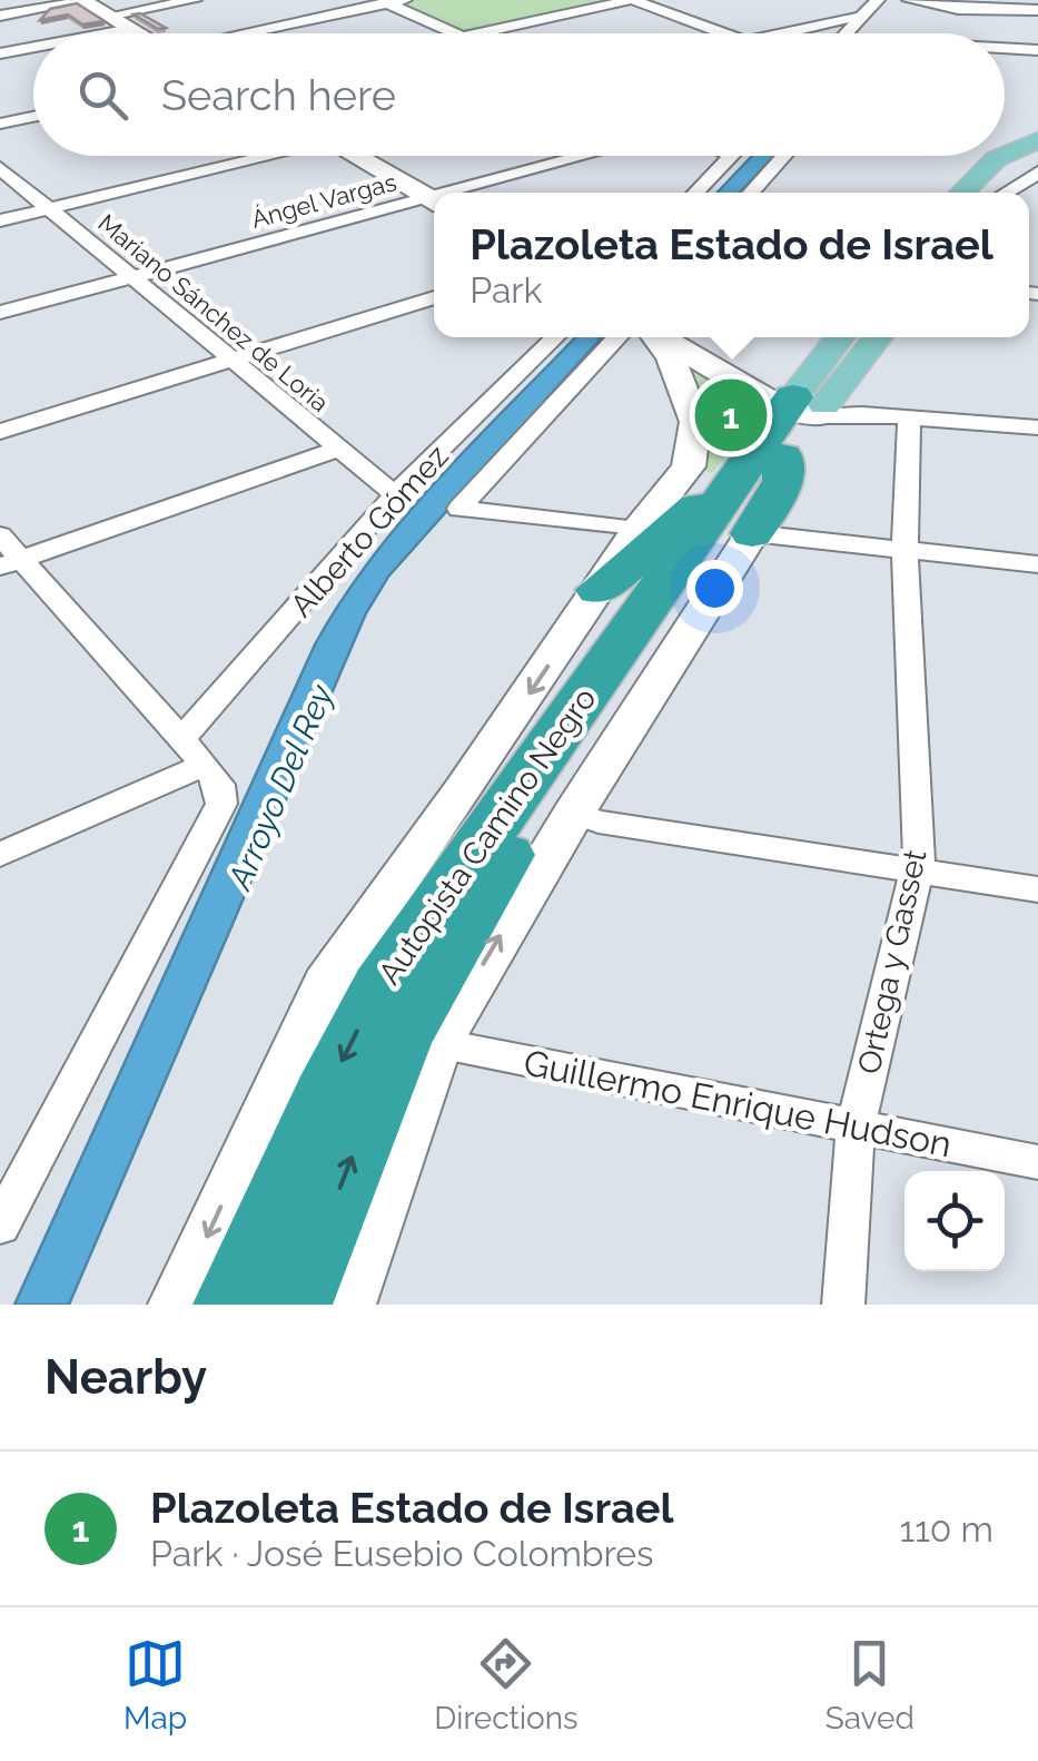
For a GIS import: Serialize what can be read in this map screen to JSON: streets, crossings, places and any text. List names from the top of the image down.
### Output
{
  "streets": {
    "highway": ["Autopista Camino Negro"],
    "street": [
      "Ángel Vargas",
      "Mariano Sánchez de Loria",
      "Alberto Gómez",
      "Ortega y Gasset",
      "Guillermo Enrique Hudson"
    ]
  },
  "crossings": [
    ["Ángel Vargas", "Mariano Sánchez de Loria"],
    ["Mariano Sánchez de Loria", "Alberto Gómez"],
    ["Ortega y Gasset", "Guillermo Enrique Hudson"]
  ],
  "water": ["Arroyo Del Rey"],
  "page": {
    "search": "Search here",
    "popup": ["Plazoleta Estado de Israel", "Park"],
    "pins": "1",
    "heading": "Nearby",
    "list": [
      {
        "mark": "1",
        "name": "Plazoleta Estado de Israel",
        "note": "Park · José Eusebio Colombres",
        "value": "110 m"
      }
    ],
    "nav": ["Map", "Directions", "Saved"]
  }
}
